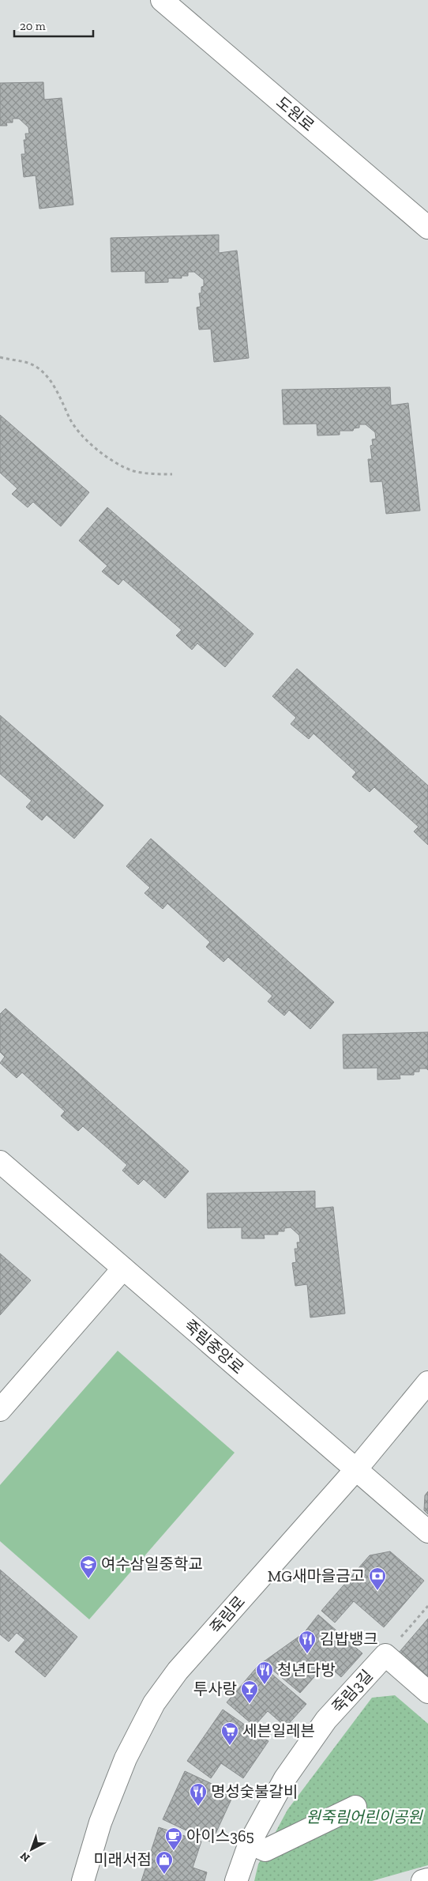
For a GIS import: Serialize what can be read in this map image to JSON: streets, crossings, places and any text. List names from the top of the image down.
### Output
{
  "streets": {
    "street": [
      "도원로",
      "죽림중앙로",
      "죽림로",
      "죽림3길"
    ]
  },
  "crossings": [
    ["죽림중앙로", "죽림로"]
  ],
  "parks": ["원죽림어린이공원"],
  "places": {
    "school or university": ["여수삼일중학교"],
    "bank": ["MG새마을금고"],
    "restaurant": ["김밥뱅크", "청년다방", "명성숯불갈비"],
    "bar": ["투사랑"],
    "supermarket": ["세븐일레븐"],
    "cafe": ["아이스365"],
    "shop": ["미래서점"]
  },
  "scale_bar": "20 m",
  "north": "bottom left"
}
